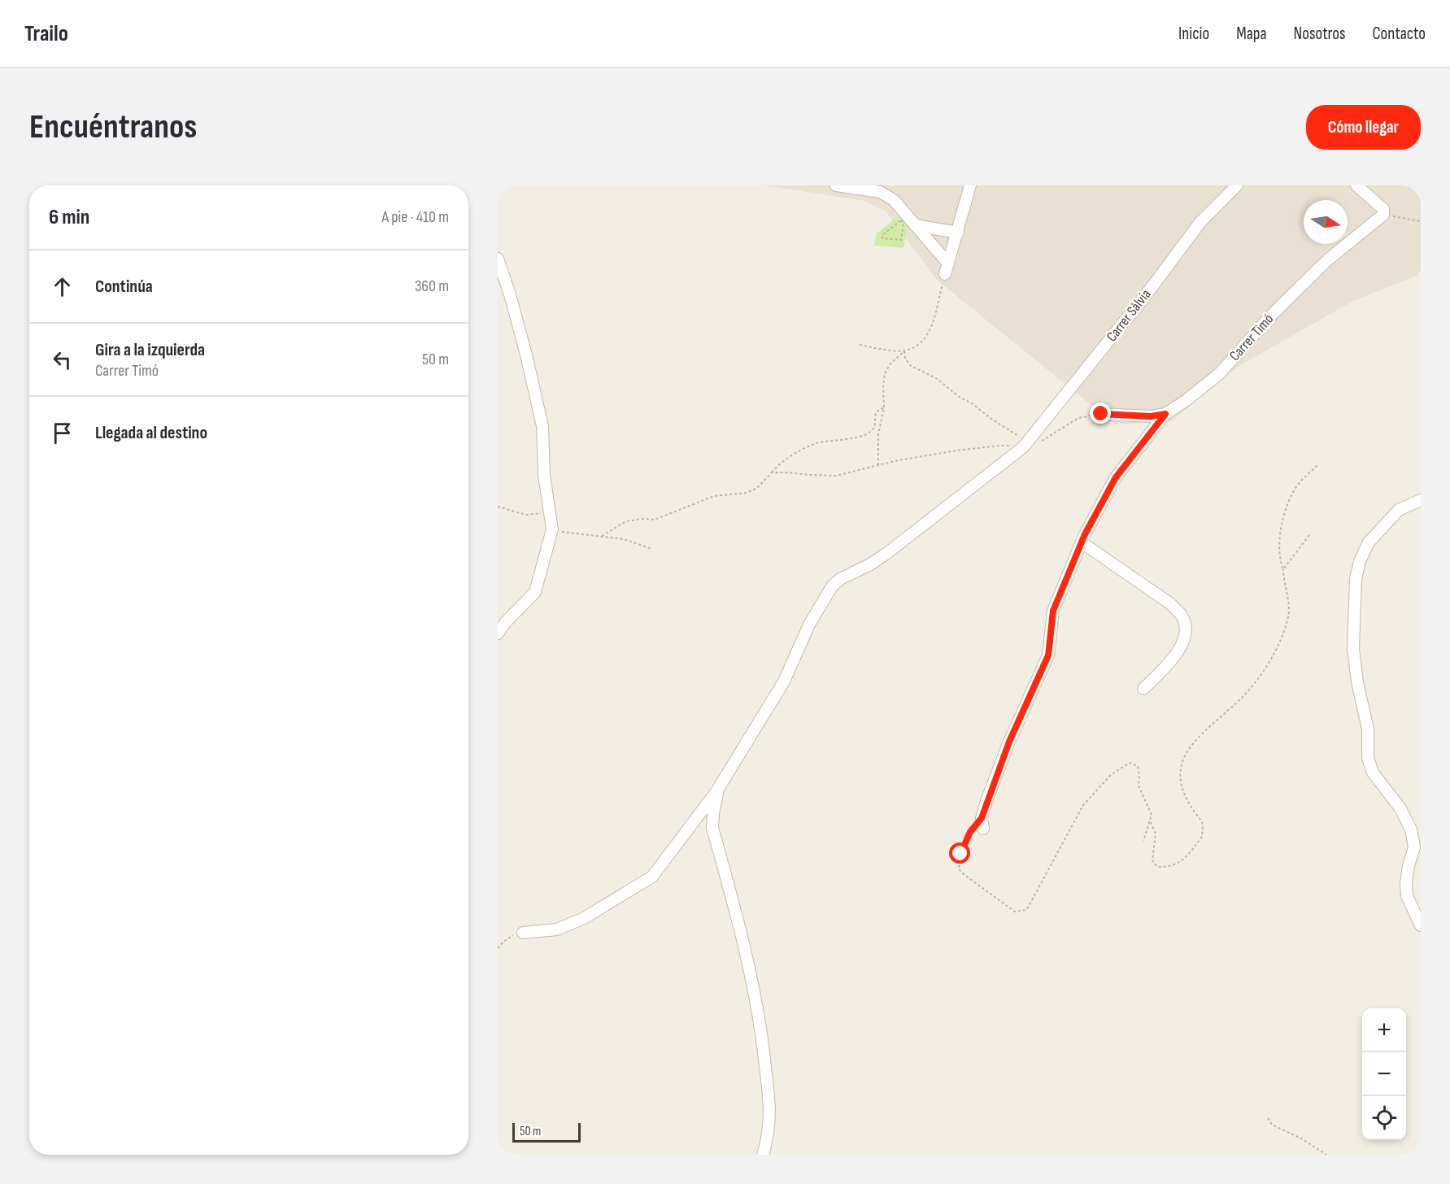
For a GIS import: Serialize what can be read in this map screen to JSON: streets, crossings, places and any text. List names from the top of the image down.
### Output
{
  "streets": {
    "street": ["Carrer Sàlvia", "Carrer Timó"]
  },
  "scale_bar": "50 m",
  "north": "right",
  "page": {
    "header": "Trailo",
    "nav": [
      "Inicio",
      "Mapa",
      "Nosotros",
      "Contacto"
    ],
    "buttons": "Cómo llegar",
    "title": "Encuéntranos",
    "heading": ["6 min", "A pie · 410 m"],
    "list": [
      ["Continúa", "360 m"],
      ["Gira a la izquierda", "Carrer Timó", "50 m"],
      "Llegada al destino"
    ],
    "map_buttons": ["+", "−"],
    "scale": "50 m"
  }
}
